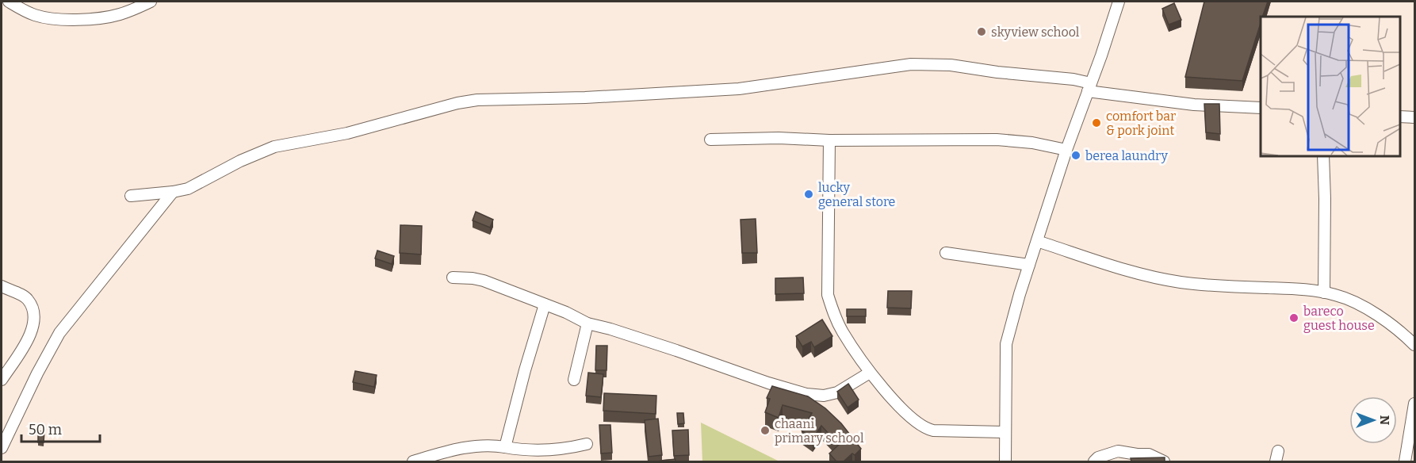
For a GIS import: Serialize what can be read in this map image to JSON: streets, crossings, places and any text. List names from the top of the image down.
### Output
{
  "places": [
    "skyview school",
    "comfort bar & pork joint",
    "berea laundry",
    "lucky general store",
    "bareco guest house",
    "chaani primary school"
  ],
  "scale_bar": "50 m",
  "north": "right"
}
